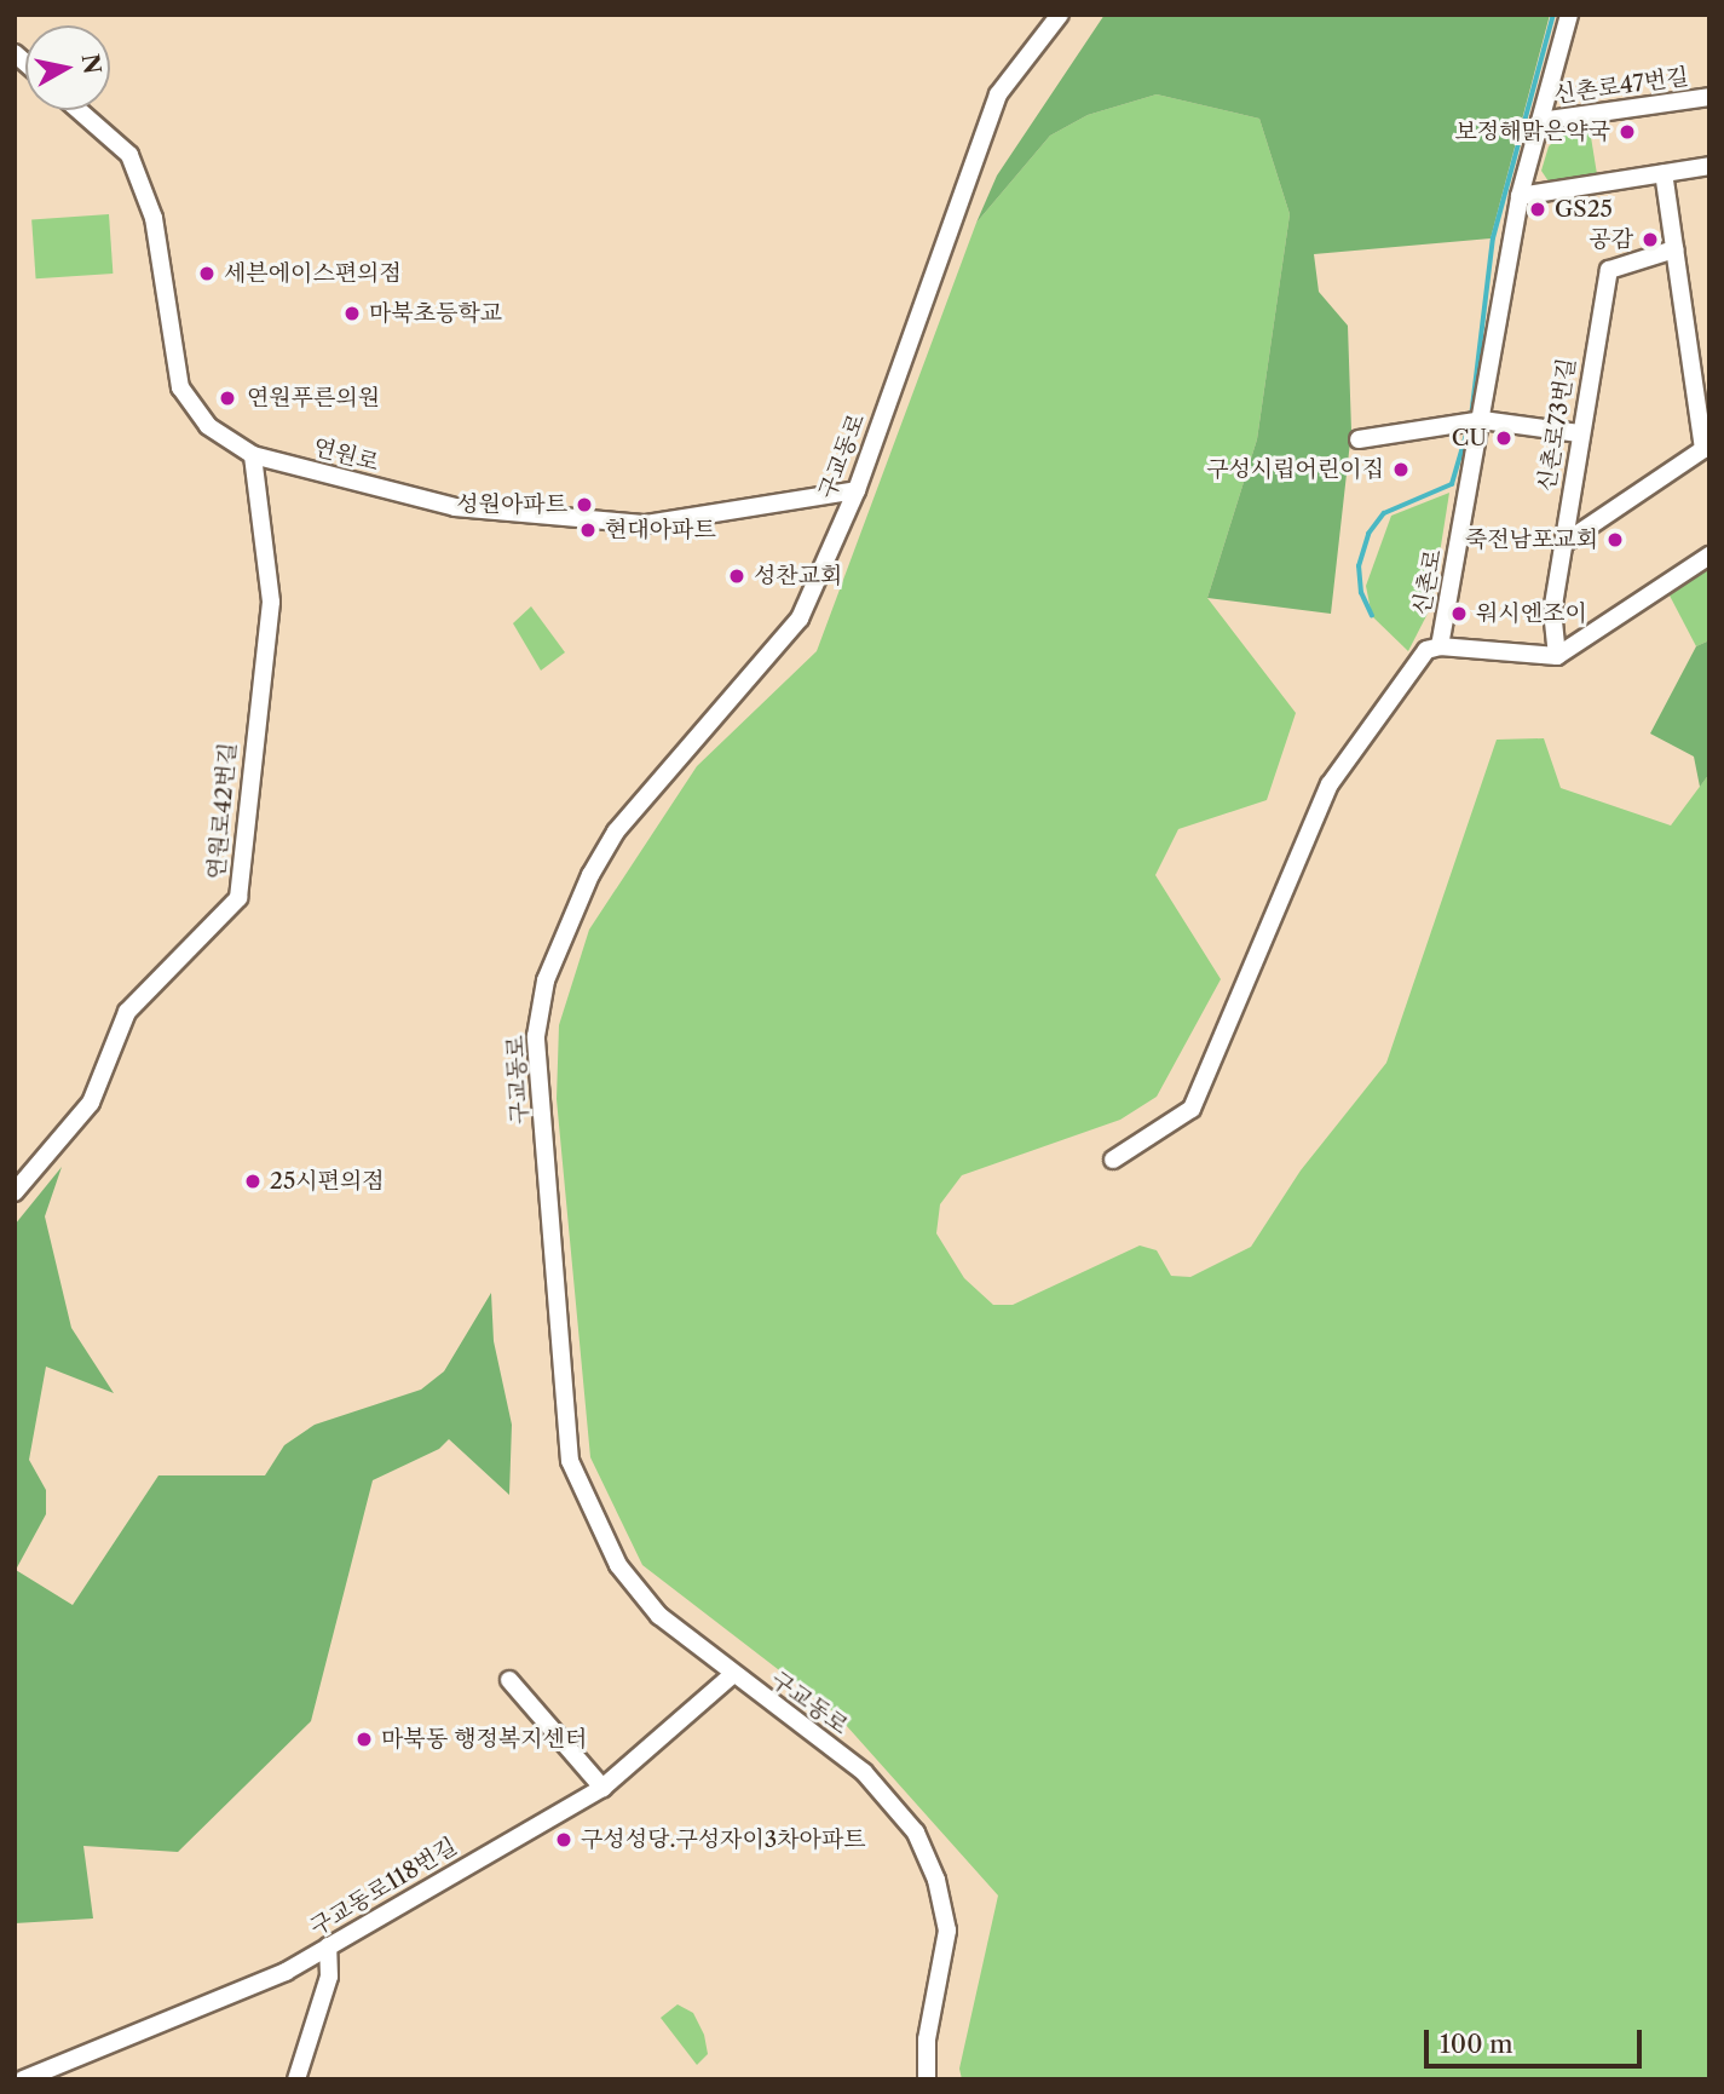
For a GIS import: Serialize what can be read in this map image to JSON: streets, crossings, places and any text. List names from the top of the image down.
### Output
{
  "streets": {
    "street": [
      "신촌로47번길",
      "신촌로73번길",
      "연원로",
      "구교동로",
      "신촌로",
      "연원로42번길",
      "구교동로118번길"
    ]
  },
  "crossings": [
    ["신촌로47번길", "신촌로"],
    ["연원로", "구교동로"],
    ["연원로", "연원로42번길"],
    ["구교동로", "구교동로118번길"]
  ],
  "places": [
    "보정해맑은약국",
    "GS25",
    "공감",
    "세븐에이스편의점",
    "마북초등학교",
    "연원푸른의원",
    "CU",
    "구성시립어린이집",
    "성원아파트",
    "현대아파트",
    "죽전남포교회",
    "성찬교회",
    "워시엔조이",
    "25시편의점",
    "마북동 행정복지센터",
    "구성성당.구성자이3차아파트"
  ],
  "scale_bar": "100 m",
  "north": "right"
}
